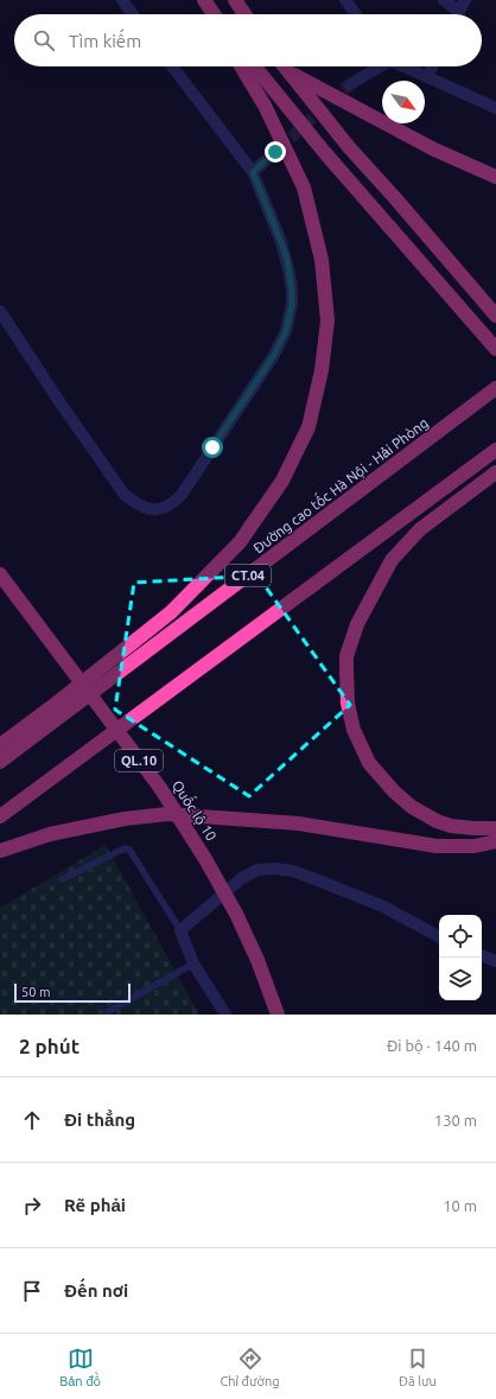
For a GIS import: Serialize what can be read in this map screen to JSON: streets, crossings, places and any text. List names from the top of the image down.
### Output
{
  "streets": {
    "highway": [
      "Đường cao tốc Hà Nội - Hải Phòng",
      "CT.04",
      "QL.10",
      "Quốc lộ 10"
    ]
  },
  "scale_bar": "50 m",
  "north": "bottom right",
  "page": {
    "search": "Tìm kiếm",
    "scale": "50 m",
    "heading": ["2 phút", "Đi bộ · 140 m"],
    "list": [
      ["Đi thẳng", "130 m"],
      ["Rẽ phải", "10 m"],
      "Đến nơi"
    ],
    "nav": ["Bản đồ", "Chỉ đường", "Đã lưu"]
  }
}
